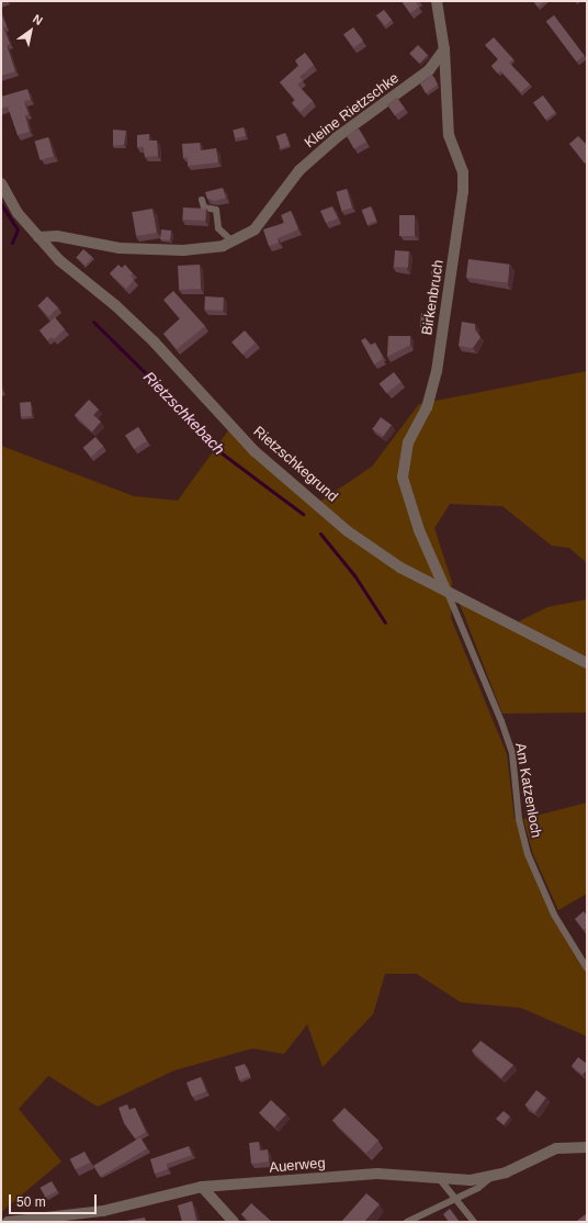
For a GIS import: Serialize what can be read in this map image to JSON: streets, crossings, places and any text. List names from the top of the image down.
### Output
{
  "streets": {
    "street": [
      "Kleine Rietzschke",
      "Birkenbruch",
      "Rietzschkegrund",
      "Auerweg"
    ],
    "lane": ["Am Katzenloch"]
  },
  "crossings": [
    ["Kleine Rietzschke", "Birkenbruch"],
    ["Kleine Rietzschke", "Rietzschkegrund"],
    ["Birkenbruch", "Rietzschkegrund"],
    ["Birkenbruch", "Am Katzenloch"],
    ["Rietzschkegrund", "Am Katzenloch"]
  ],
  "water": ["Rietzschkebach"],
  "scale_bar": "50 m",
  "north": "top right"
}
